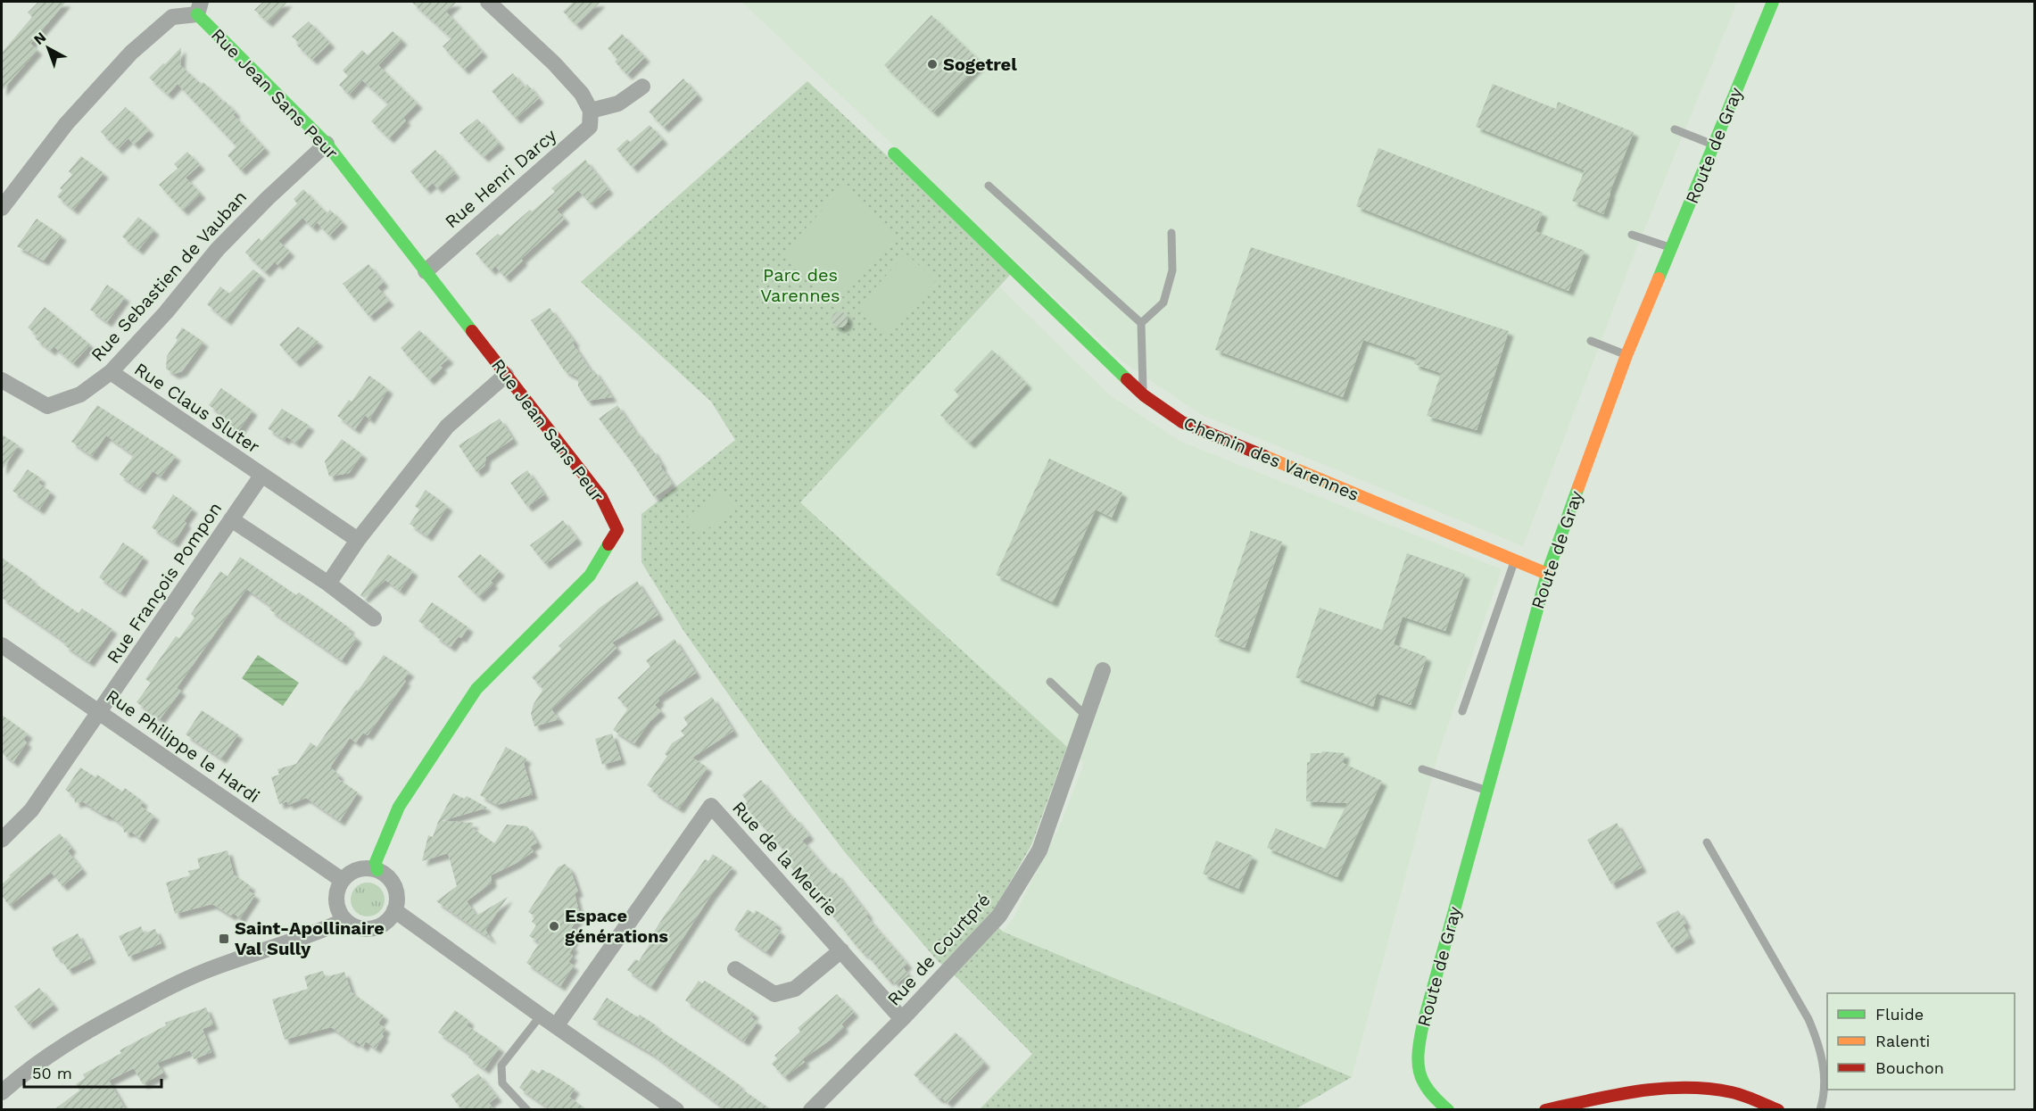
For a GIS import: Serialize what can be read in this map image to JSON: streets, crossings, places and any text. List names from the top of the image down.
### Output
{
  "streets": {
    "street": [
      "Rue Jean Sans Peur",
      "Route de Gray",
      "Rue Henri Darcy",
      "Rue Sebastien de Vauban",
      "Rue Claus Sluter",
      "Chemin des Varennes",
      "Rue François Pompon",
      "Rue Philippe le Hardi",
      "Rue de la Meurie",
      "Rue de Courtpré"
    ]
  },
  "crossings": [
    ["Rue Jean Sans Peur", "Rue Henri Darcy"],
    ["Rue Jean Sans Peur", "Rue Sebastien de Vauban"],
    ["Rue Jean Sans Peur", "Rue Philippe le Hardi"],
    ["Route de Gray", "Chemin des Varennes"],
    ["Rue Sebastien de Vauban", "Rue Claus Sluter"],
    ["Rue Claus Sluter", "Rue François Pompon"],
    ["Rue François Pompon", "Rue Philippe le Hardi"],
    ["Rue de la Meurie", "Rue de Courtpré"]
  ],
  "parks": ["Parc des Varennes"],
  "places": {
    "other": ["Sogetrel", "Espace générations"],
    "transit": ["Saint-Apollinaire Val Sully"]
  },
  "legend": ["Fluide", "Ralenti", "Bouchon"],
  "scale_bar": "50 m",
  "north": "top left"
}
